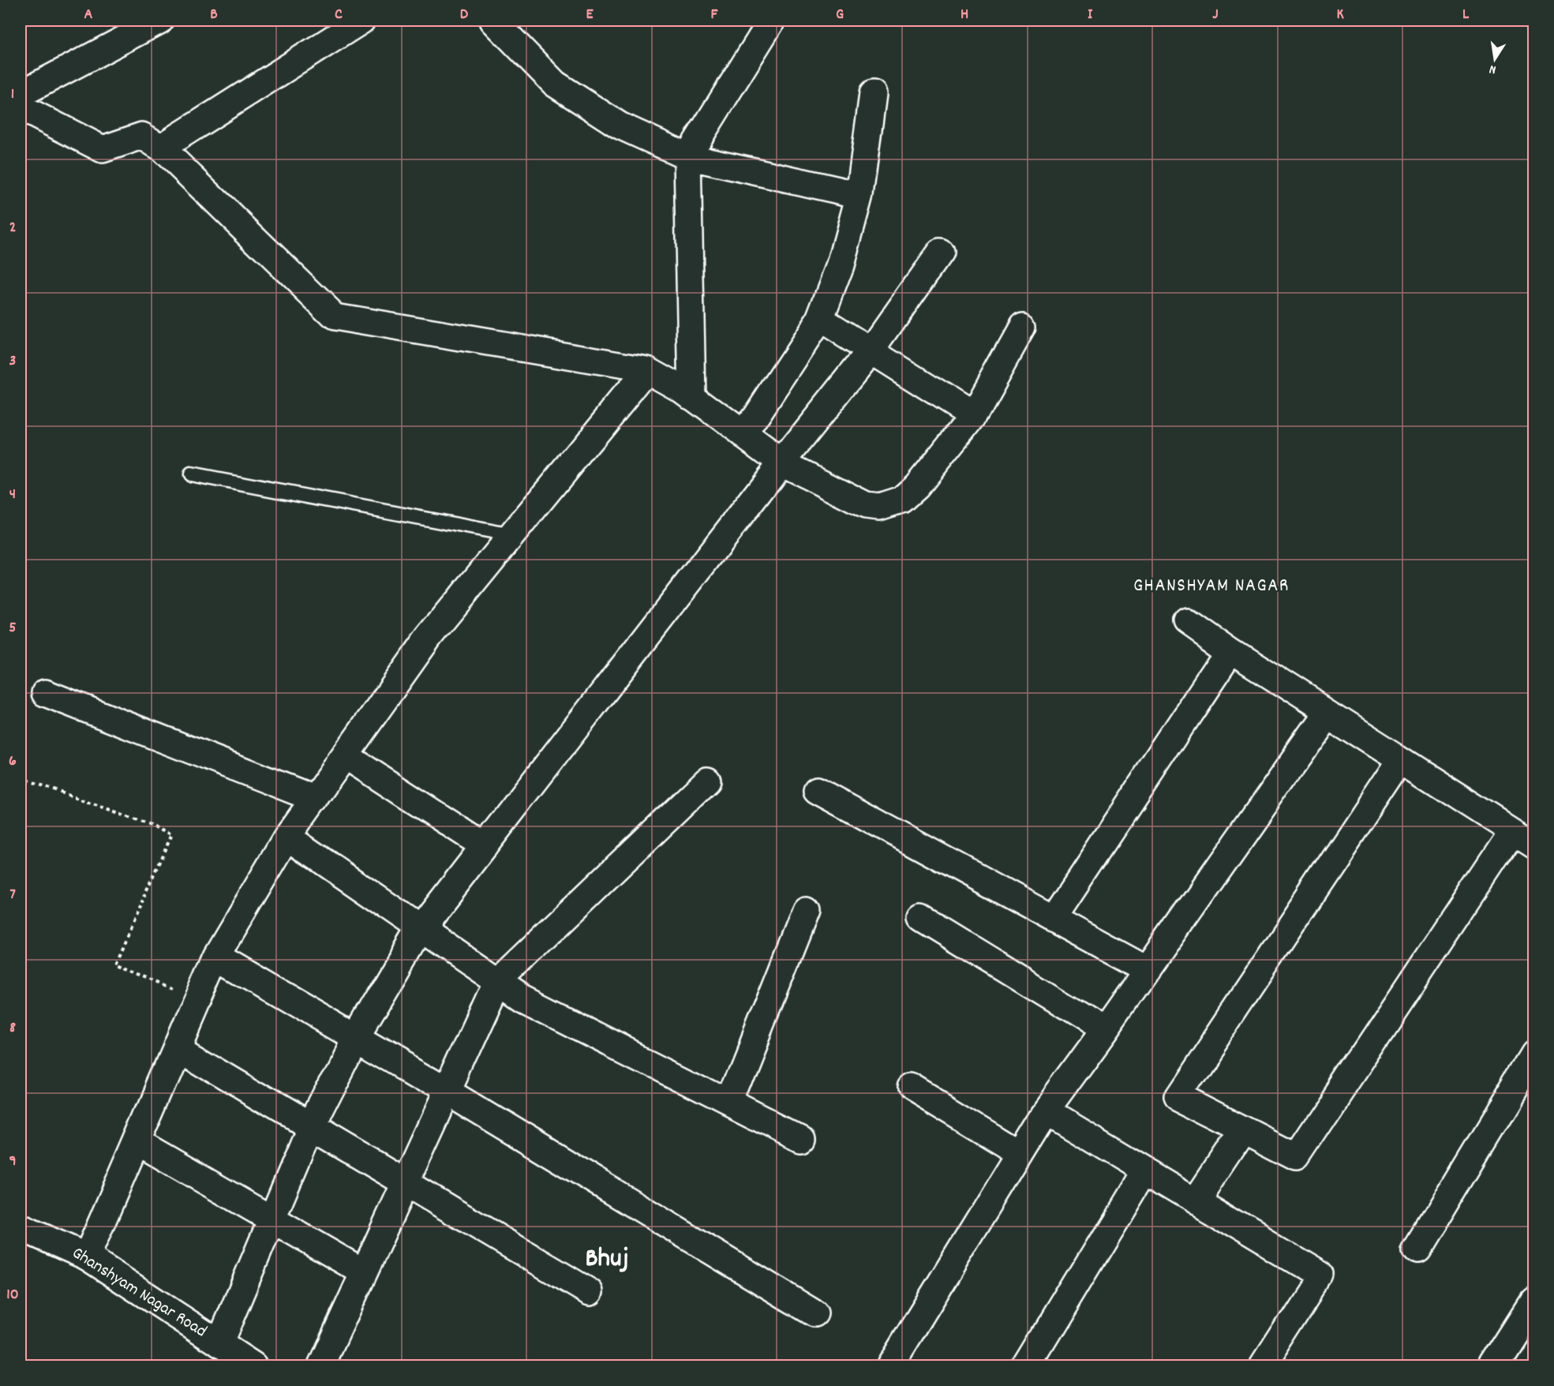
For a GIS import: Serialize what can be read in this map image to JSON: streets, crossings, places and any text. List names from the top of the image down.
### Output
{
  "streets": {
    "street": ["Ghanshyam Nagar Road"]
  },
  "districts": ["GHANSHYAM NAGAR", "Bhuj"],
  "north": "bottom",
  "grid": {
    "columns": [
      "A",
      "B",
      "C",
      "D",
      "E",
      "F",
      "G",
      "H",
      "I",
      "J",
      "K",
      "L"
    ],
    "rows": [
      "1",
      "2",
      "3",
      "4",
      "5",
      "6",
      "7",
      "8",
      "9",
      "10"
    ]
  }
}
